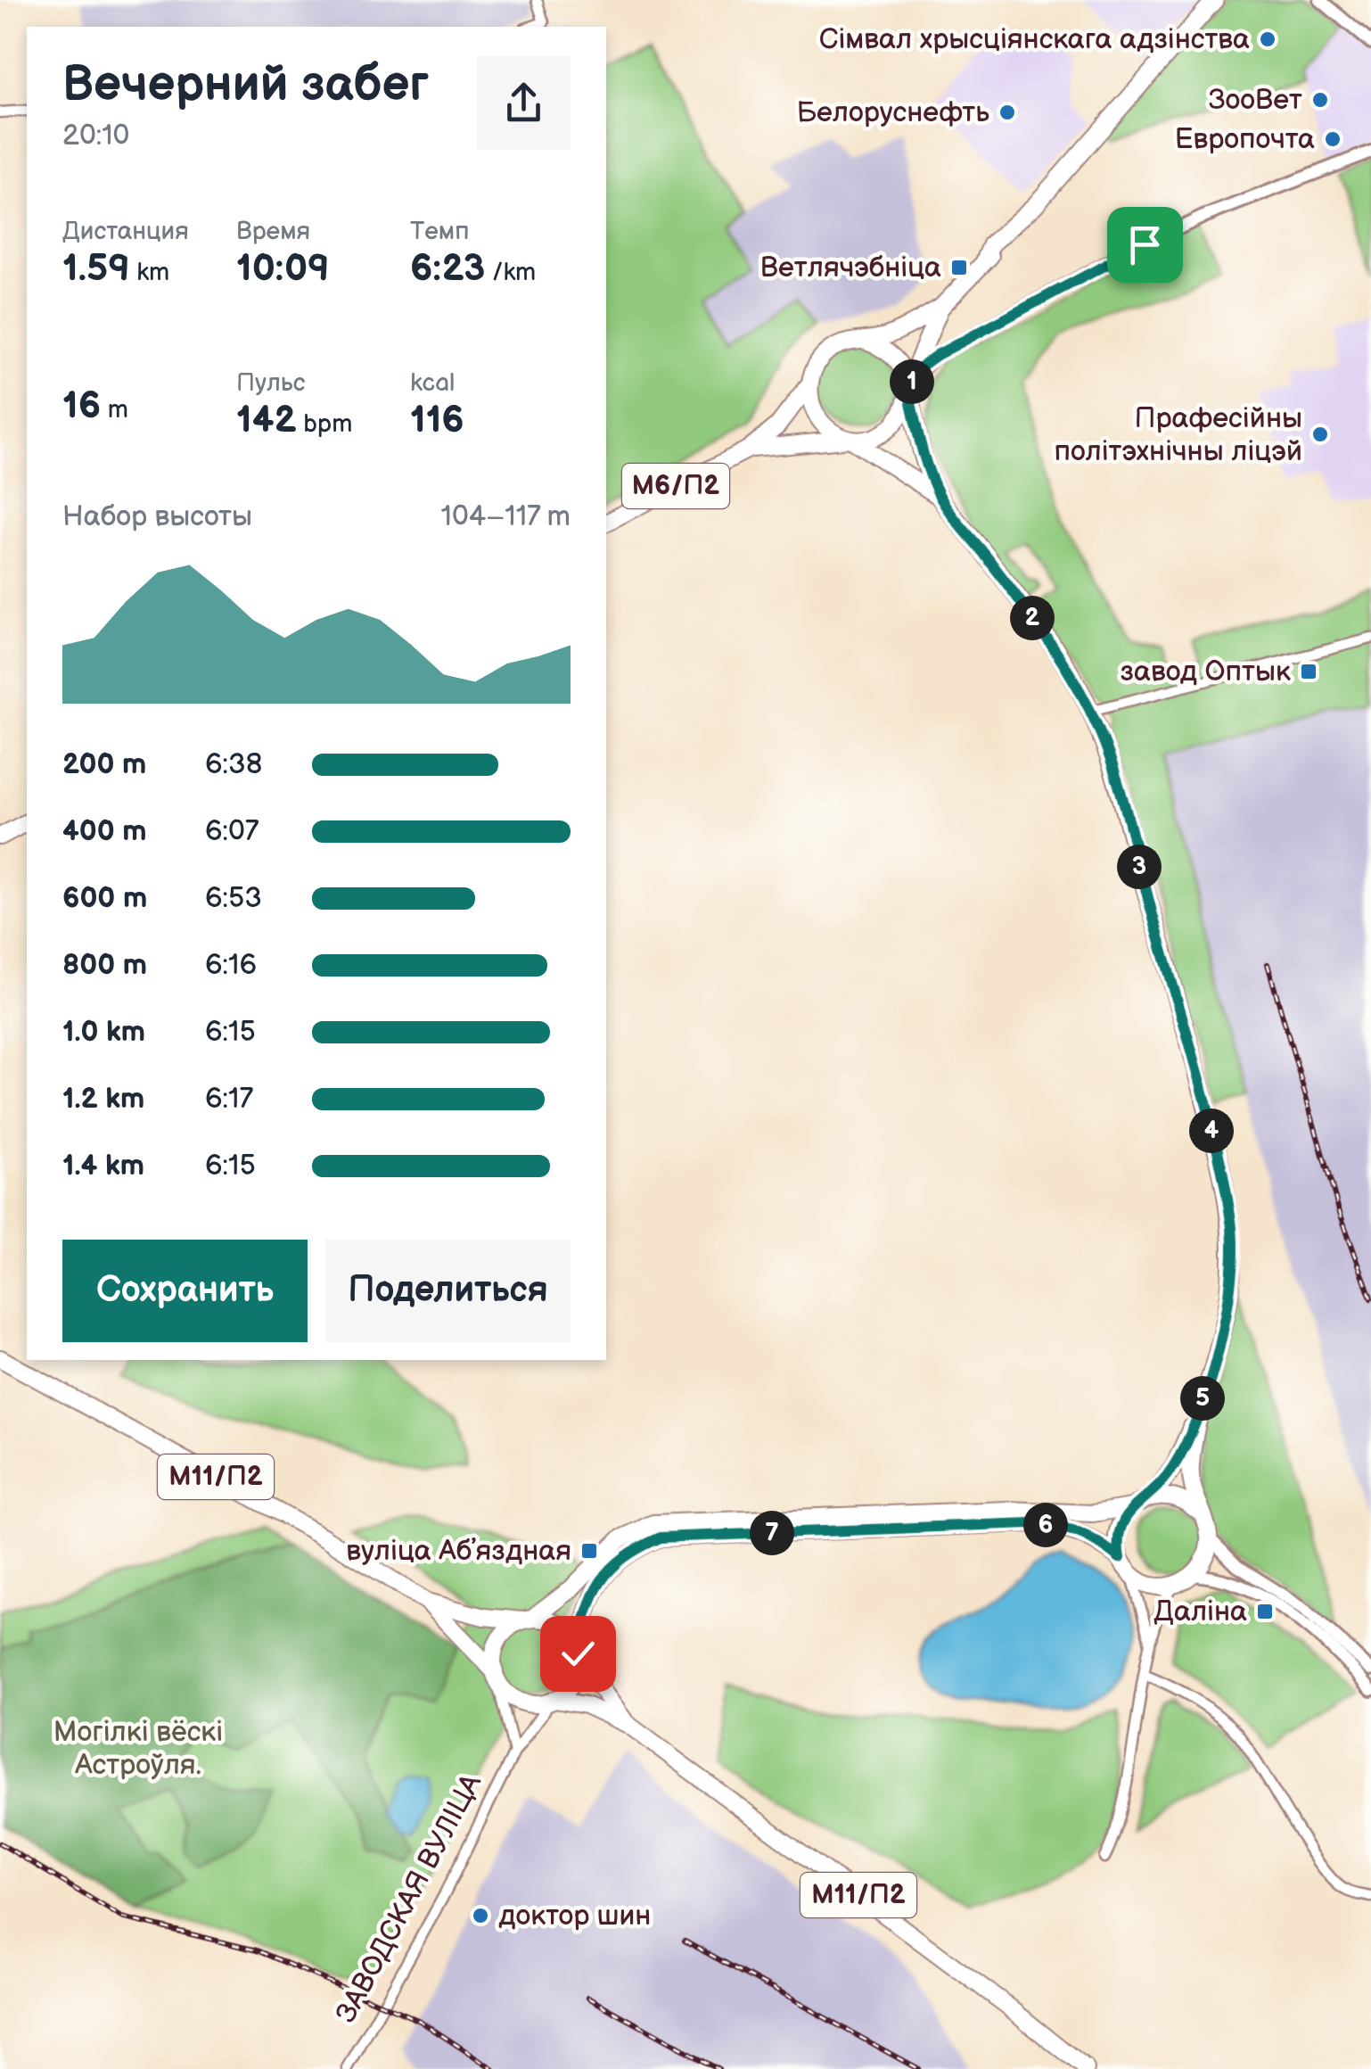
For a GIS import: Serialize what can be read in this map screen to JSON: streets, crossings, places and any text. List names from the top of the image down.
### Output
{
  "streets": {
    "main road": ["М6/П2", "М11/П2"],
    "street": ["ЗАВОДСКАЯ ВУЛІЦА"]
  },
  "crossings": [
    ["М11/П2", "ЗАВОДСКАЯ ВУЛІЦА"]
  ],
  "parks": ["Могілкі вёскі Астроўля."],
  "places": {
    "other": [
      "Сімвал хрысціянскага адзінства",
      "ЗооВет",
      "Белоруснефть",
      "Европочта",
      "Прафесійны політэхнічны ліцэй",
      "доктор шин"
    ],
    "transit": [
      "Ветлячэбніца",
      "завод Оптык",
      "вуліца Абʼяздная",
      "Даліна"
    ]
  },
  "page": {
    "heading": ["Вечерний забег", "20:10"],
    "stats": [
      ["Дистанция", "1.59 km"],
      ["Время", "10:09"],
      ["Темп", "6:23 /km"],
      ["16 m"],
      ["Пульс", "142 bpm"],
      ["kcal", "116"]
    ],
    "pins": [
      "1",
      "2",
      "3",
      "4",
      "5",
      "6",
      "7"
    ],
    "chart": ["Набор высоты", "104–117 m"],
    "list": [
      {
        "name": "200 m",
        "note": "6:38"
      },
      {
        "name": "400 m",
        "note": "6:07"
      },
      {
        "name": "600 m",
        "note": "6:53"
      },
      {
        "name": "800 m",
        "note": "6:16"
      },
      {
        "name": "1.0 km",
        "note": "6:15"
      },
      {
        "name": "1.2 km",
        "note": "6:17"
      },
      {
        "name": "1.4 km",
        "note": "6:15"
      }
    ],
    "buttons": ["Сохранить", "Поделиться"]
  }
}
